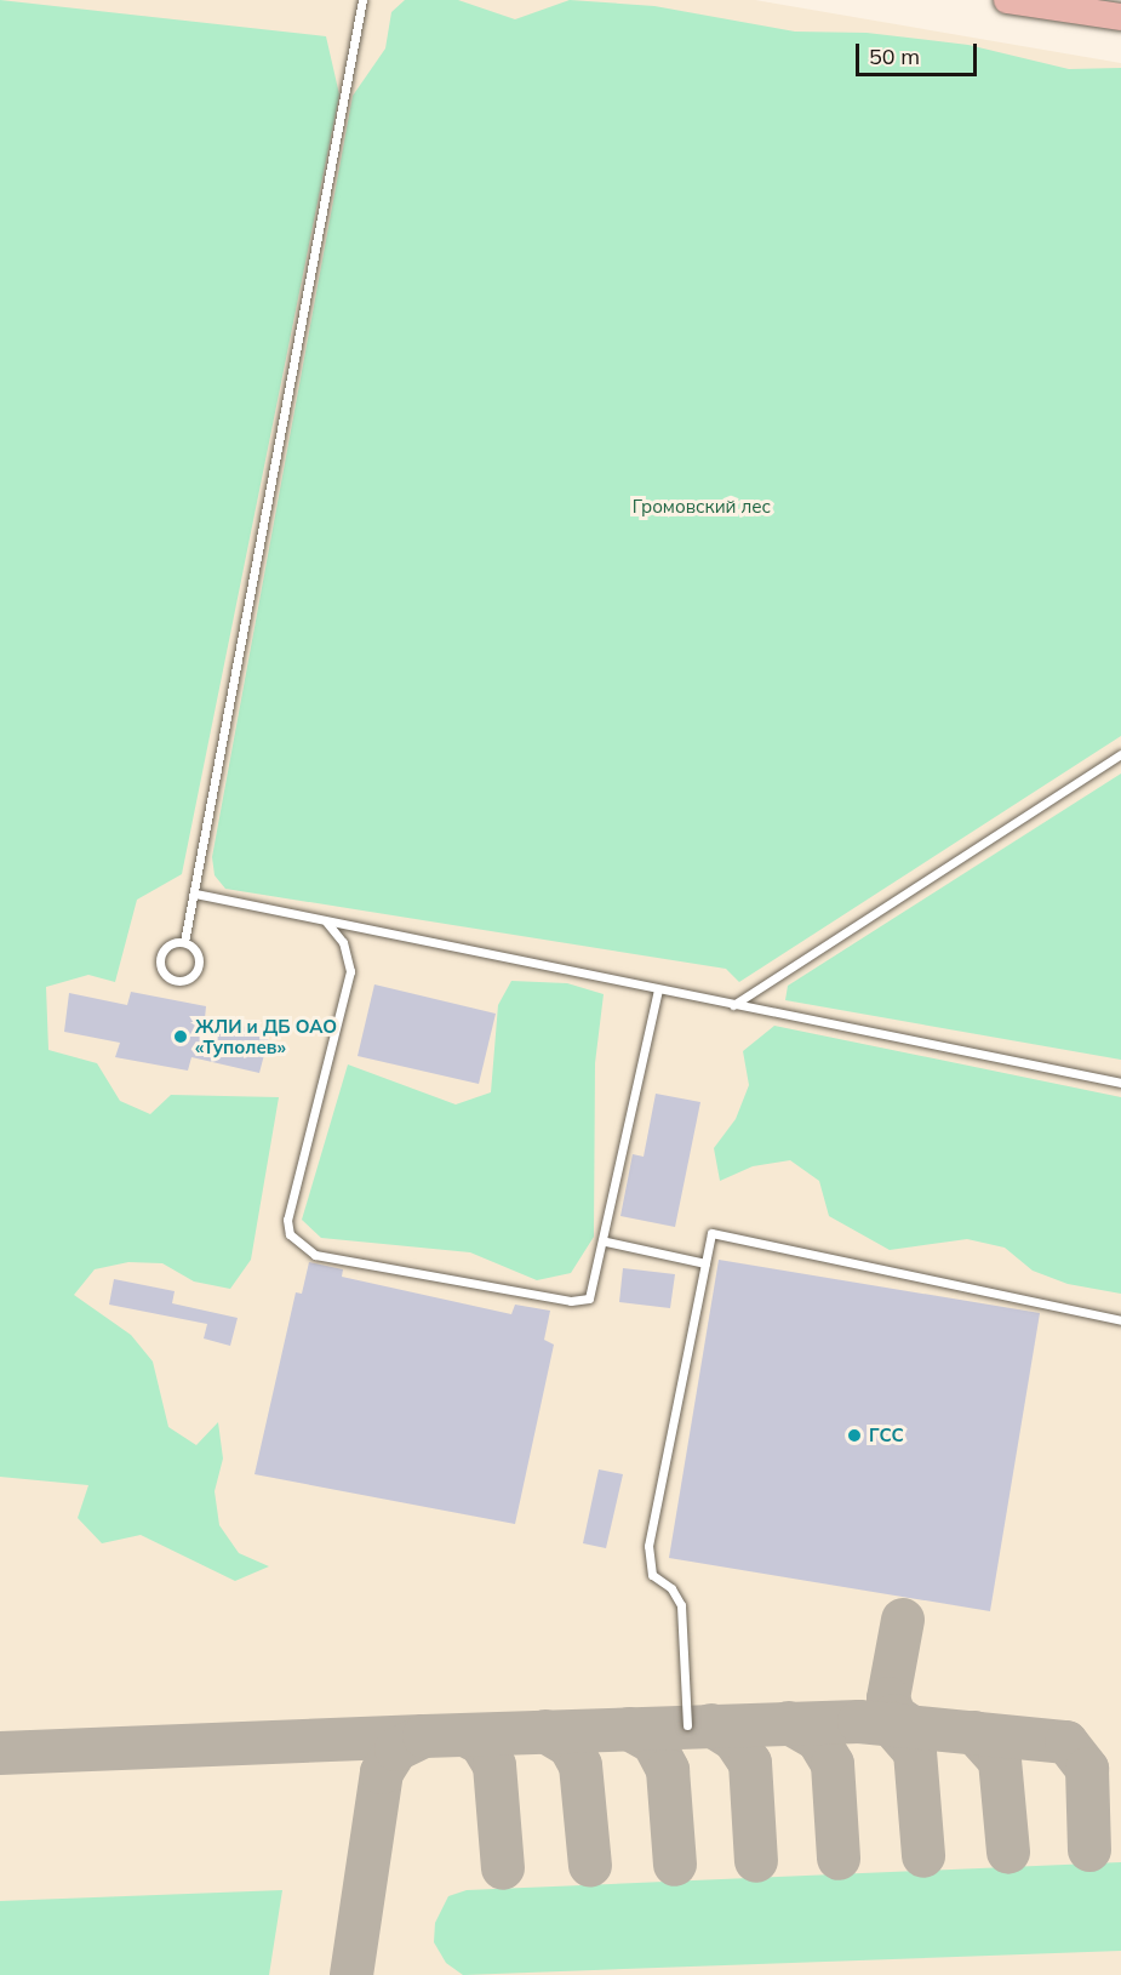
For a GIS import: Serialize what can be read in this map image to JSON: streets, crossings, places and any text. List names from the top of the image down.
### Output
{
  "parks": ["Громовский лес"],
  "places": ["ЖЛИ и ДБ ОАО «Туполев»", "ГСС"],
  "scale_bar": "50 m"
}
